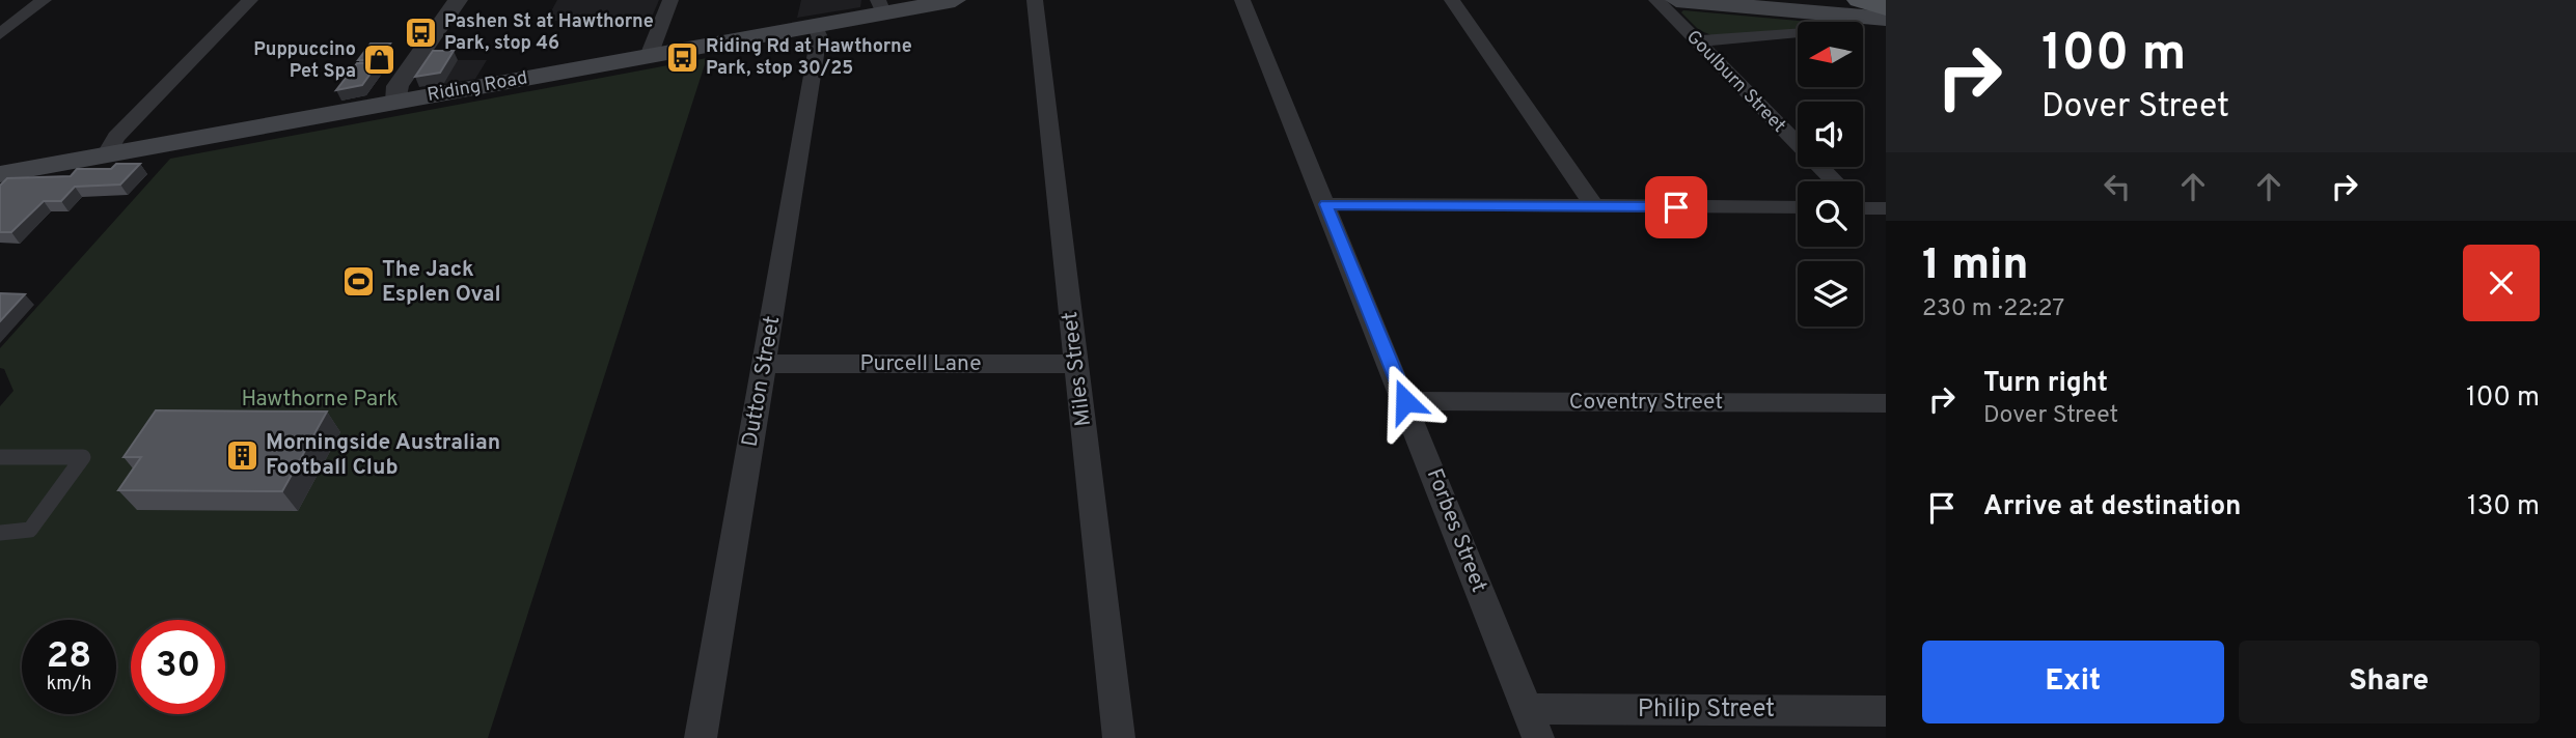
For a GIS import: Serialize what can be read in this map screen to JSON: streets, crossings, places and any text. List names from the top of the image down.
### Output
{
  "streets": {
    "main road": ["Riding Road"],
    "street": [
      "Goulburn Street",
      "Purcell Lane",
      "Miles Street",
      "Dutton Street",
      "Coventry Street",
      "Forbes Street",
      "Philip Street"
    ]
  },
  "crossings": [
    ["Riding Road", "Dutton Street"],
    ["Purcell Lane", "Miles Street"],
    ["Purcell Lane", "Dutton Street"],
    ["Coventry Street", "Forbes Street"],
    ["Forbes Street", "Philip Street"]
  ],
  "parks": ["Hawthorne Park"],
  "places": {
    "bus stop": ["Pashen St at Hawthorne Park, stop 46", "Riding Rd at Hawthorne Park, stop 30/25"],
    "shop": ["Puppuccino Pet Spa"],
    "sports": ["The Jack Esplen Oval"],
    "building": ["Morningside Australian Football Club"]
  },
  "north": "left",
  "page": {
    "turn": ["100 m", "Dover Street"],
    "heading": ["1 min", "230 m · 22:27"],
    "list": [
      {
        "name": "Turn right",
        "note": "Dover Street",
        "value": "100 m"
      },
      {
        "name": "Arrive at destination",
        "value": "130 m"
      }
    ],
    "speed": "28 km/h",
    "limit": "30",
    "buttons": ["Exit", "Share"]
  }
}
